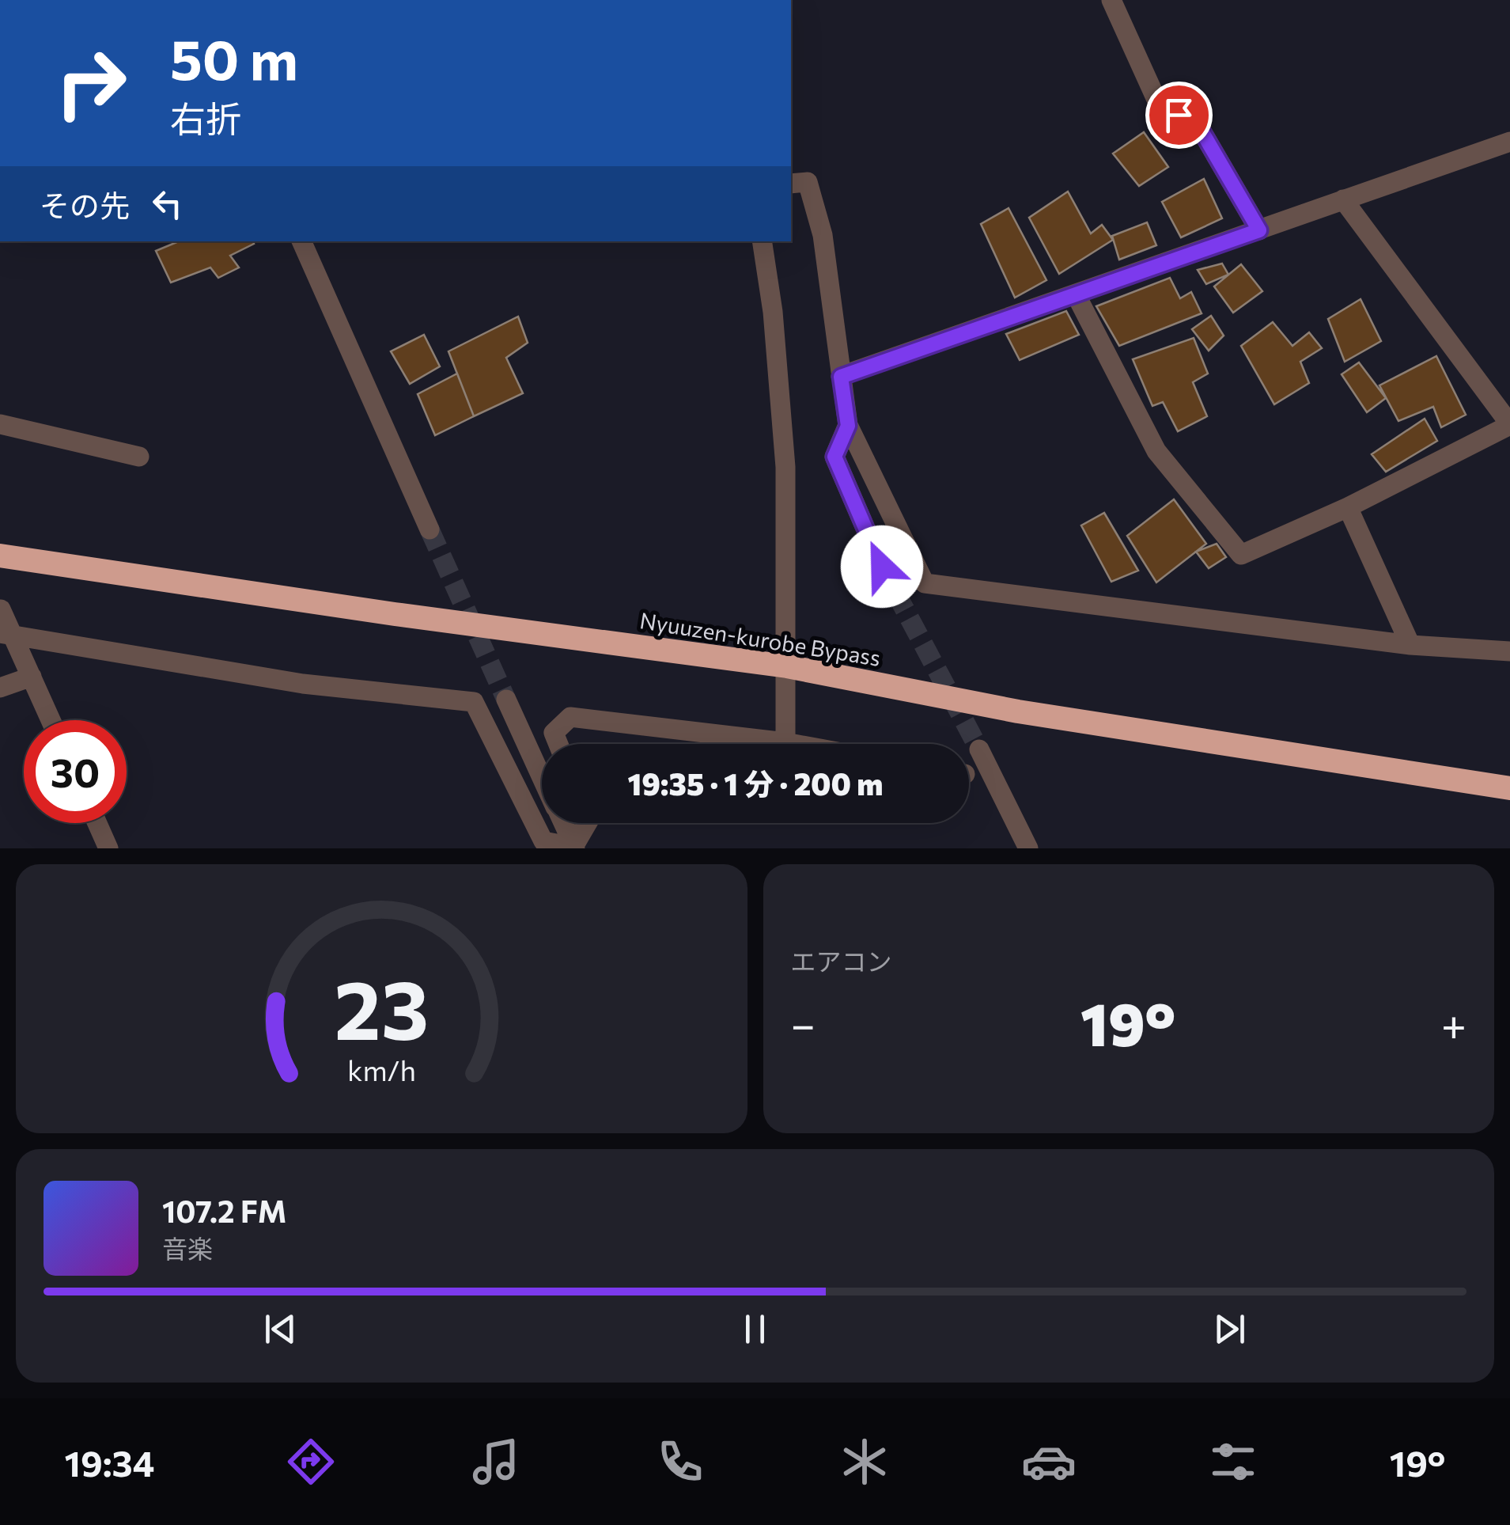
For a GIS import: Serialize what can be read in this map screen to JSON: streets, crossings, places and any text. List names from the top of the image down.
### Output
{
  "streets": {
    "highway": ["Nyuuzen-kurobe Bypass"]
  },
  "page": {
    "turn": ["50 m", "右折"],
    "then": "その先",
    "limit": "30",
    "trip": "19:35 · 1 分 · 200 m",
    "tile": "エアコン",
    "heat": ["−", "19°", "+"],
    "song": ["107.2 FM", "音楽"],
    "tabs": ["19:34", "19°"],
    "gauge": ["23", "km/h"]
  }
}
